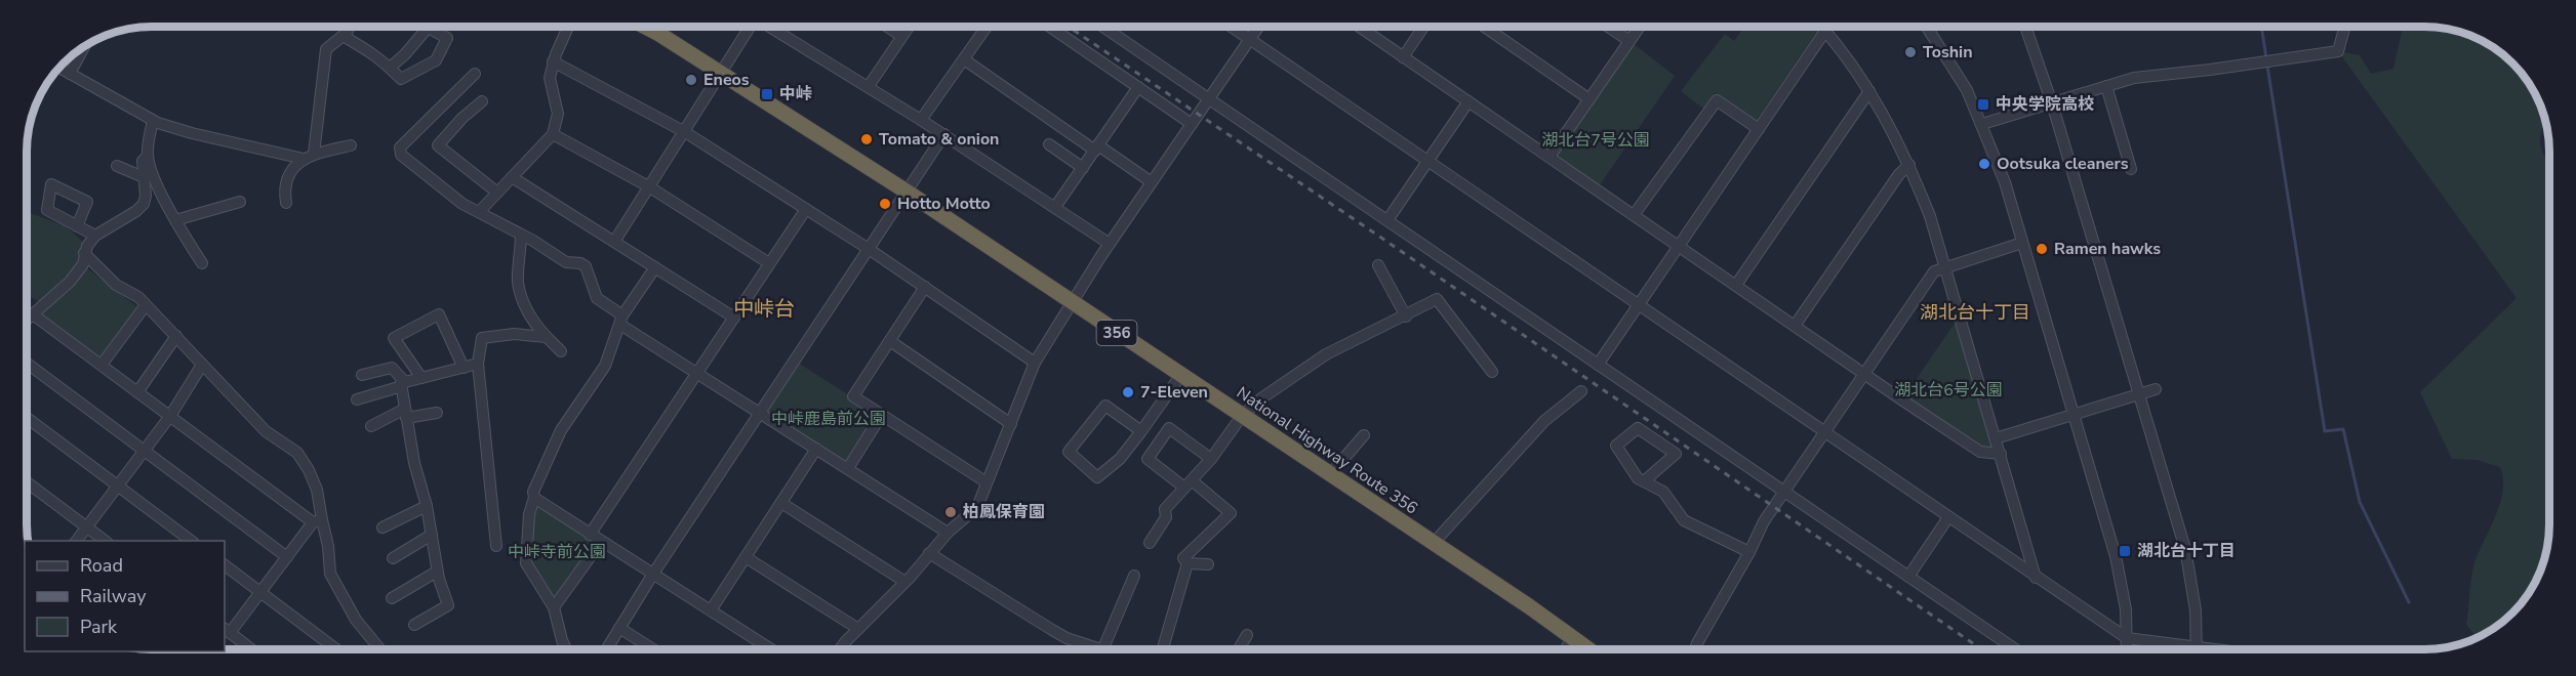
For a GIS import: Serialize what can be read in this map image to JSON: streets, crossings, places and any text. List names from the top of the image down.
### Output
{
  "streets": {
    "highway": ["356", "National Highway Route 356"]
  },
  "districts": ["中峠台", "湖北台十丁目"],
  "parks": [
    "湖北台7号公園",
    "湖北台6号公園",
    "中峠鹿島前公園",
    "中峠寺前公園"
  ],
  "places": {
    "other": [
      "Toshin",
      "Eneos",
      "Tomato & onion",
      "Ootsuka cleaners",
      "Hotto Motto",
      "Ramen hawks",
      "7-Eleven",
      "柏鳳保育園"
    ],
    "transit": ["中峠", "中央学院高校", "湖北台十丁目"]
  },
  "legend": ["Road", "Railway", "Park"]
}
